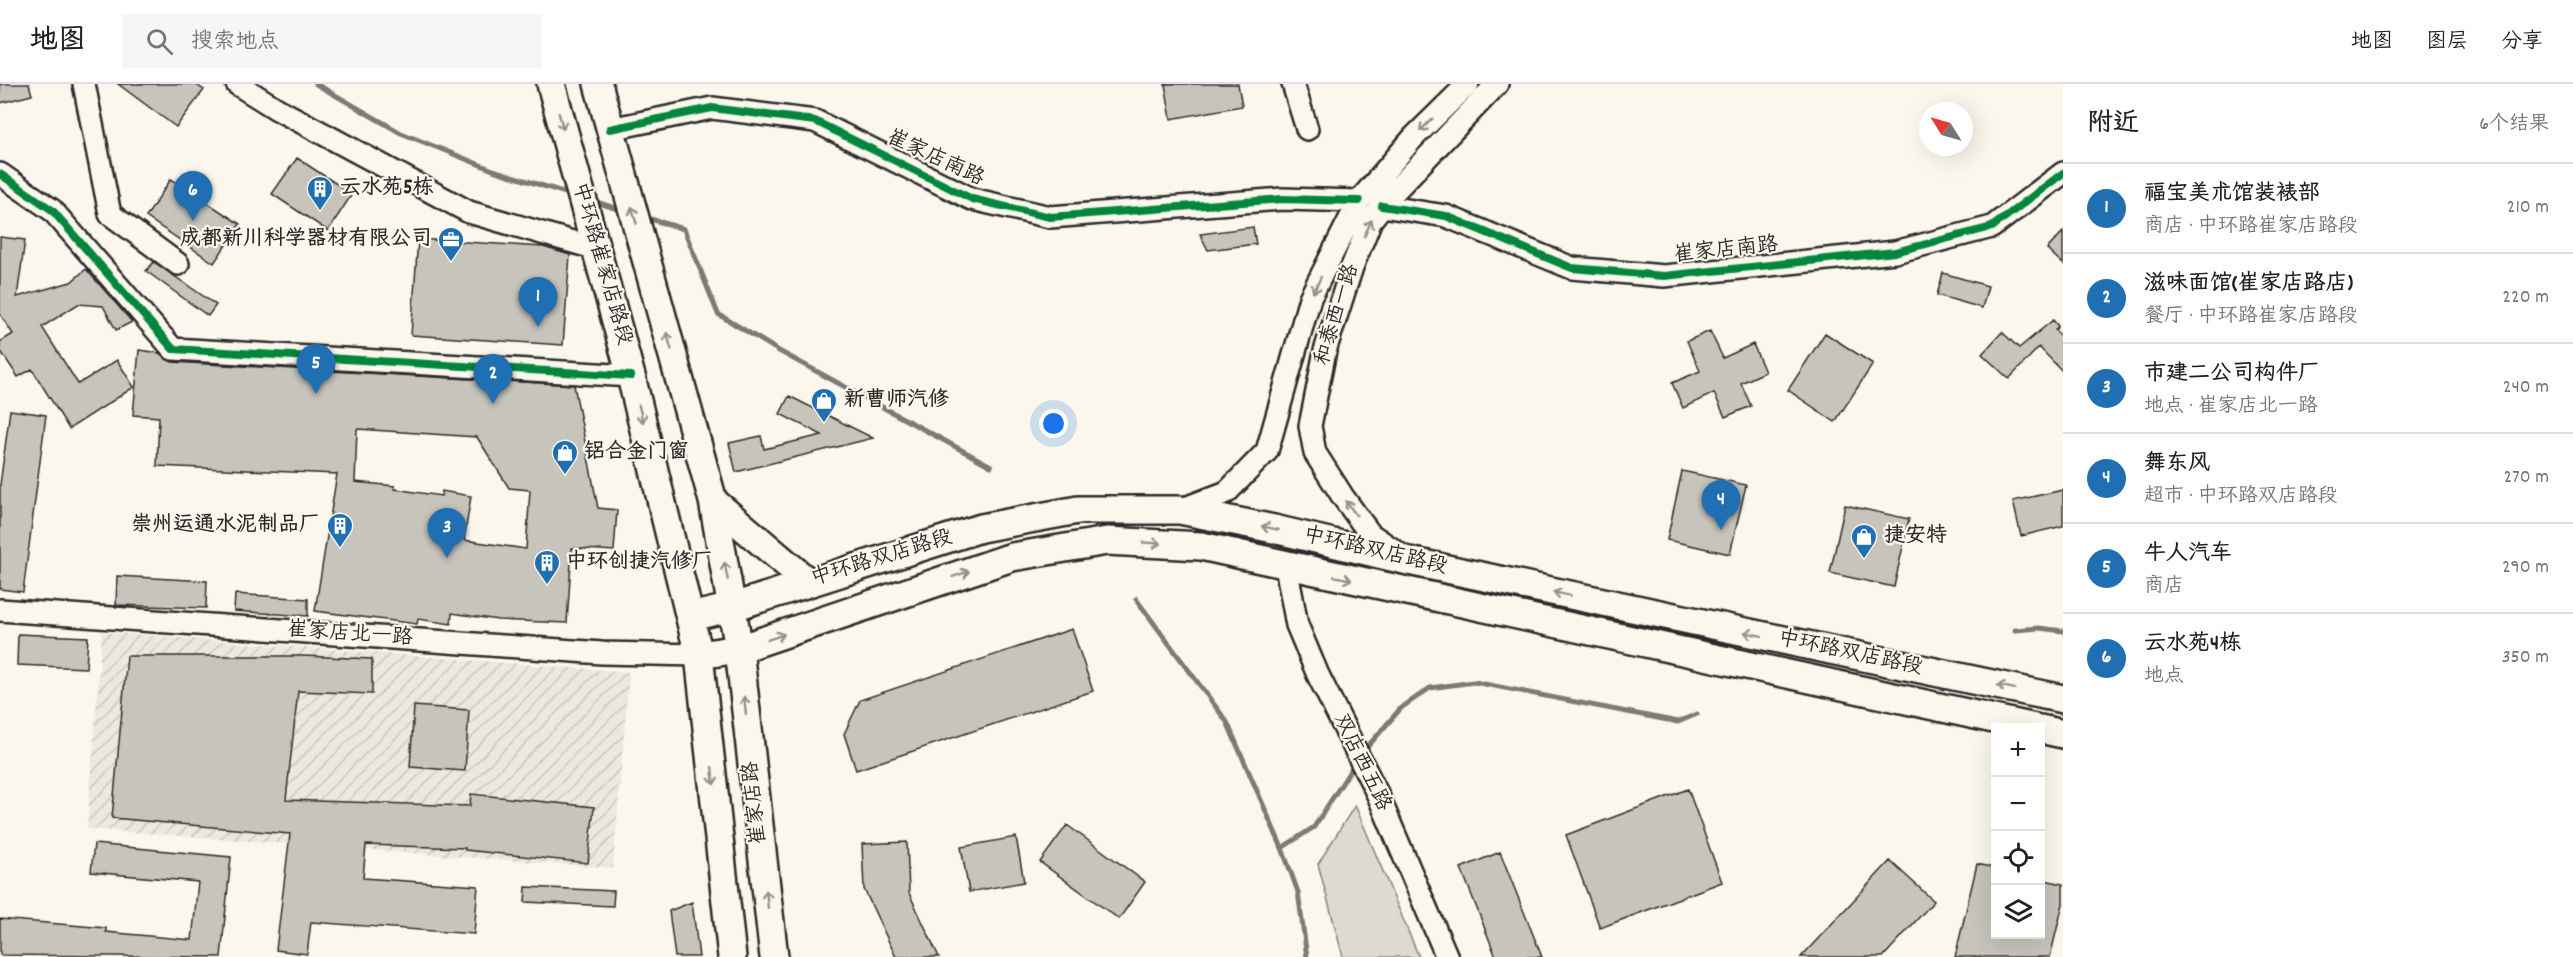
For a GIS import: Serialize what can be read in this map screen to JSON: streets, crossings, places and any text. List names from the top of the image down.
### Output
{
  "streets": {
    "main road": ["中环路崔家店路段", "中环路双店路段", "崔家店路"],
    "street": [
      "崔家店南路",
      "和泰西一路",
      "崔家店北一路",
      "双店西五路"
    ]
  },
  "crossings": [
    ["崔家店南路", "中环路崔家店路段"],
    ["崔家店南路", "和泰西一路"],
    ["中环路崔家店路段", "中环路双店路段"],
    ["中环路崔家店路段", "崔家店北一路"],
    ["中环路崔家店路段", "崔家店路"],
    ["和泰西一路", "中环路双店路段"],
    ["中环路双店路段", "崔家店北一路"],
    ["中环路双店路段", "双店西五路"],
    ["中环路双店路段", "崔家店路"],
    ["崔家店北一路", "崔家店路"]
  ],
  "places": {
    "building": ["云水苑5栋", "崇州运通水泥制品厂", "中环创捷汽修厂"],
    "office": ["成都新川科学器材有限公司"],
    "shop": ["新曹师汽修", "铝合金门窗", "捷安特"]
  },
  "north": "top left",
  "page": {
    "header": "地图",
    "search": "搜索地点",
    "nav": ["地图", "图层", "分享"],
    "heading": ["附近", "6个结果"],
    "list": [
      {
        "mark": "1",
        "name": "福宝美术馆装裱部",
        "note": "商店 · 中环路崔家店路段",
        "value": "210 m"
      },
      {
        "mark": "2",
        "name": "滋味面馆(崔家店路店)",
        "note": "餐厅 · 中环路崔家店路段",
        "value": "220 m"
      },
      {
        "mark": "3",
        "name": "市建二公司构件厂",
        "note": "地点 · 崔家店北一路",
        "value": "240 m"
      },
      {
        "mark": "4",
        "name": "舞东风",
        "note": "超市 · 中环路双店路段",
        "value": "270 m"
      },
      {
        "mark": "5",
        "name": "牛人汽车",
        "note": "商店",
        "value": "290 m"
      },
      {
        "mark": "6",
        "name": "云水苑4栋",
        "note": "地点",
        "value": "350 m"
      }
    ],
    "pins": [
      "6",
      "1",
      "5",
      "2",
      "4",
      "3"
    ],
    "map_buttons": ["+", "−"]
  }
}
